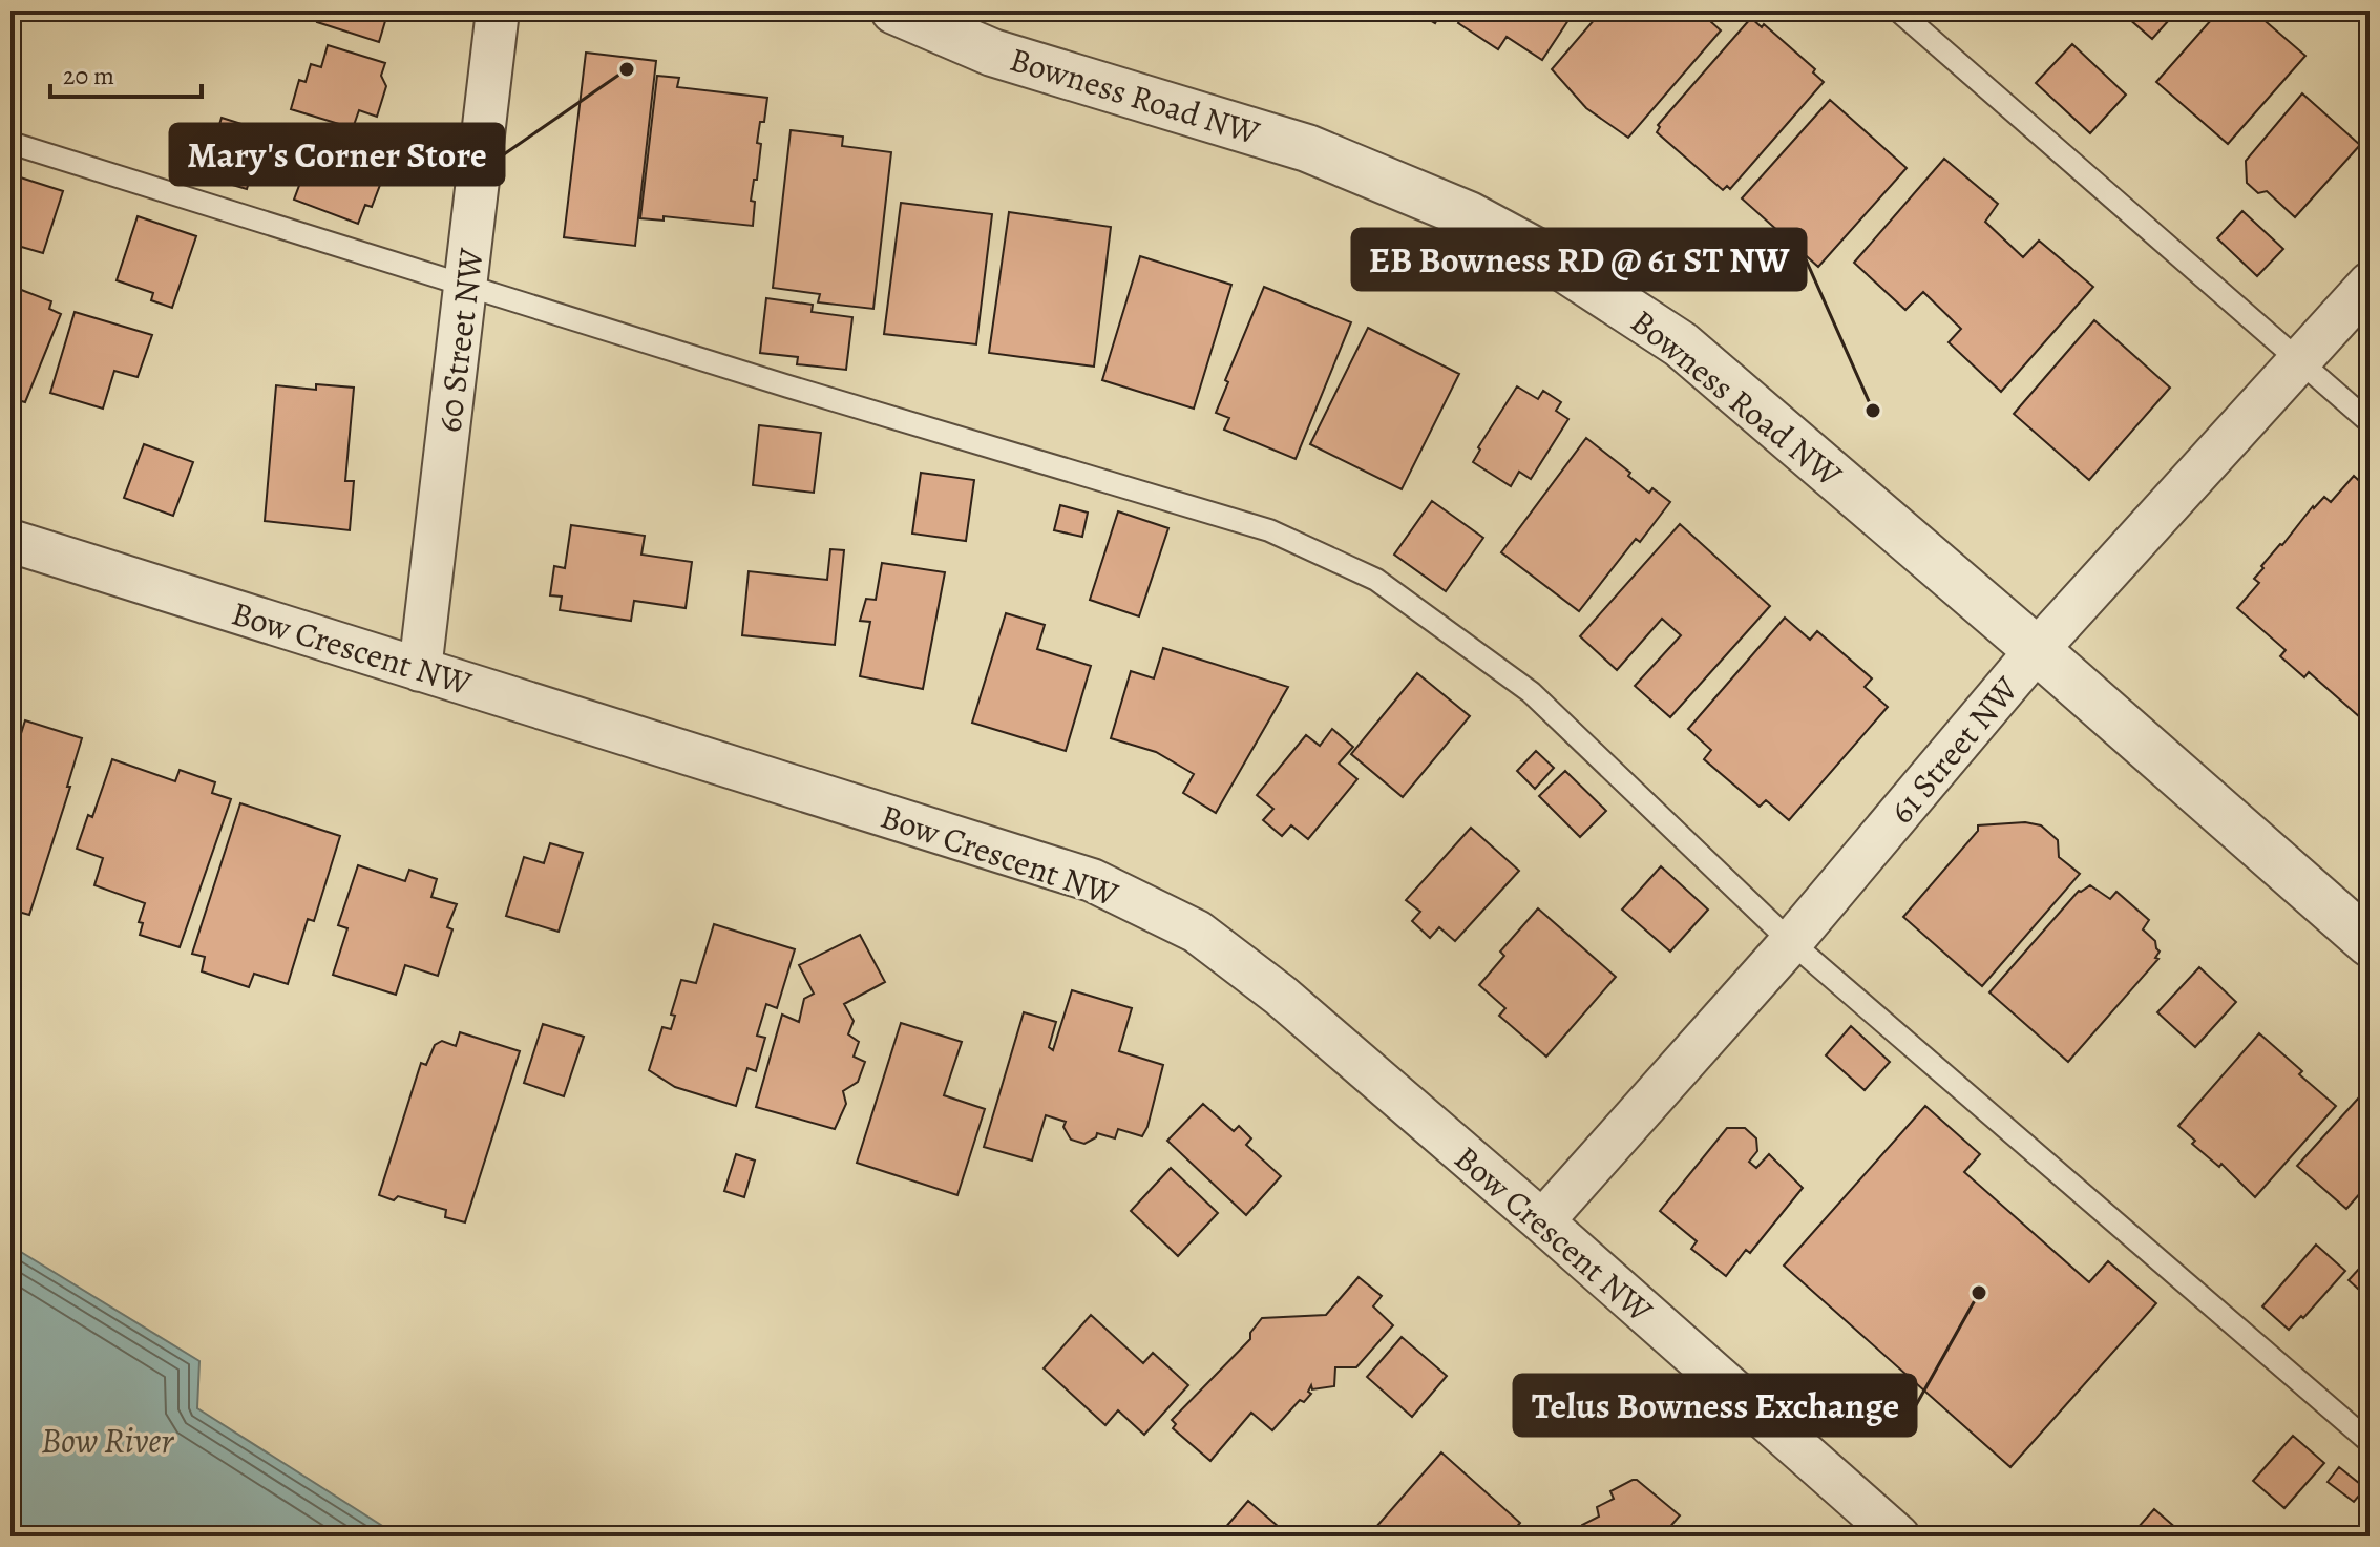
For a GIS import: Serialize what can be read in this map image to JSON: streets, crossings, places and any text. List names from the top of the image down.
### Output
{
  "streets": {
    "street": [
      "Bowness Road NW",
      "60 Street NW",
      "Bow Crescent NW",
      "61 Street NW"
    ]
  },
  "crossings": [
    ["Bowness Road NW", "61 Street NW"],
    ["60 Street NW", "Bow Crescent NW"],
    ["Bow Crescent NW", "61 Street NW"]
  ],
  "water": ["Bow River"],
  "places": ["Mary's Corner Store", "EB Bowness RD @ 61 ST NW", "Telus Bowness Exchange"],
  "scale_bar": "20 m"
}
